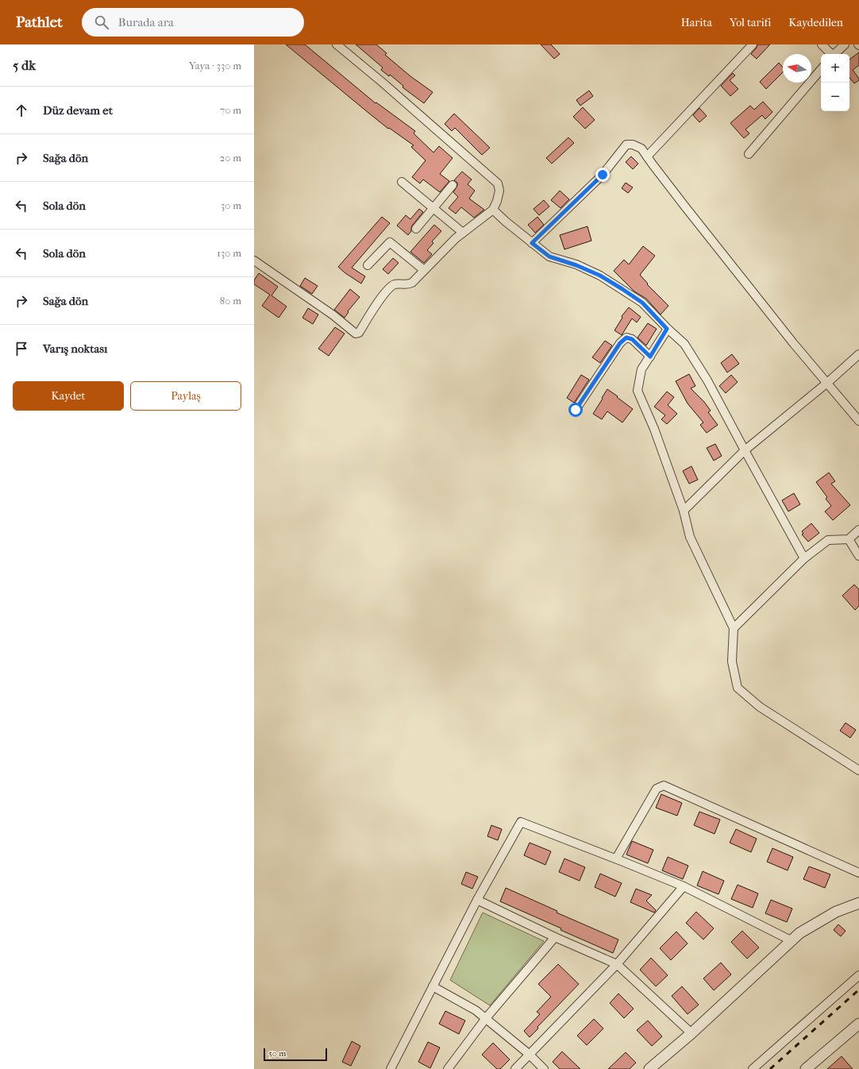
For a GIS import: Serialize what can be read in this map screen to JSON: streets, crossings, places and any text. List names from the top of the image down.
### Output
{
  "scale_bar": "50 m",
  "north": "left",
  "page": {
    "header": "Pathlet",
    "search": "Burada ara",
    "nav": ["Harita", "Yol tarifi", "Kaydedilen"],
    "heading": ["5 dk", "Yaya · 330 m"],
    "map_buttons": ["+", "−"],
    "list": [
      ["Düz devam et", "70 m"],
      ["Sağa dön", "20 m"],
      ["Sola dön", "30 m"],
      ["Sola dön", "130 m"],
      ["Sağa dön", "80 m"],
      "Varış noktası"
    ],
    "buttons": ["Kaydet", "Paylaş"],
    "scale": "50 m"
  }
}
